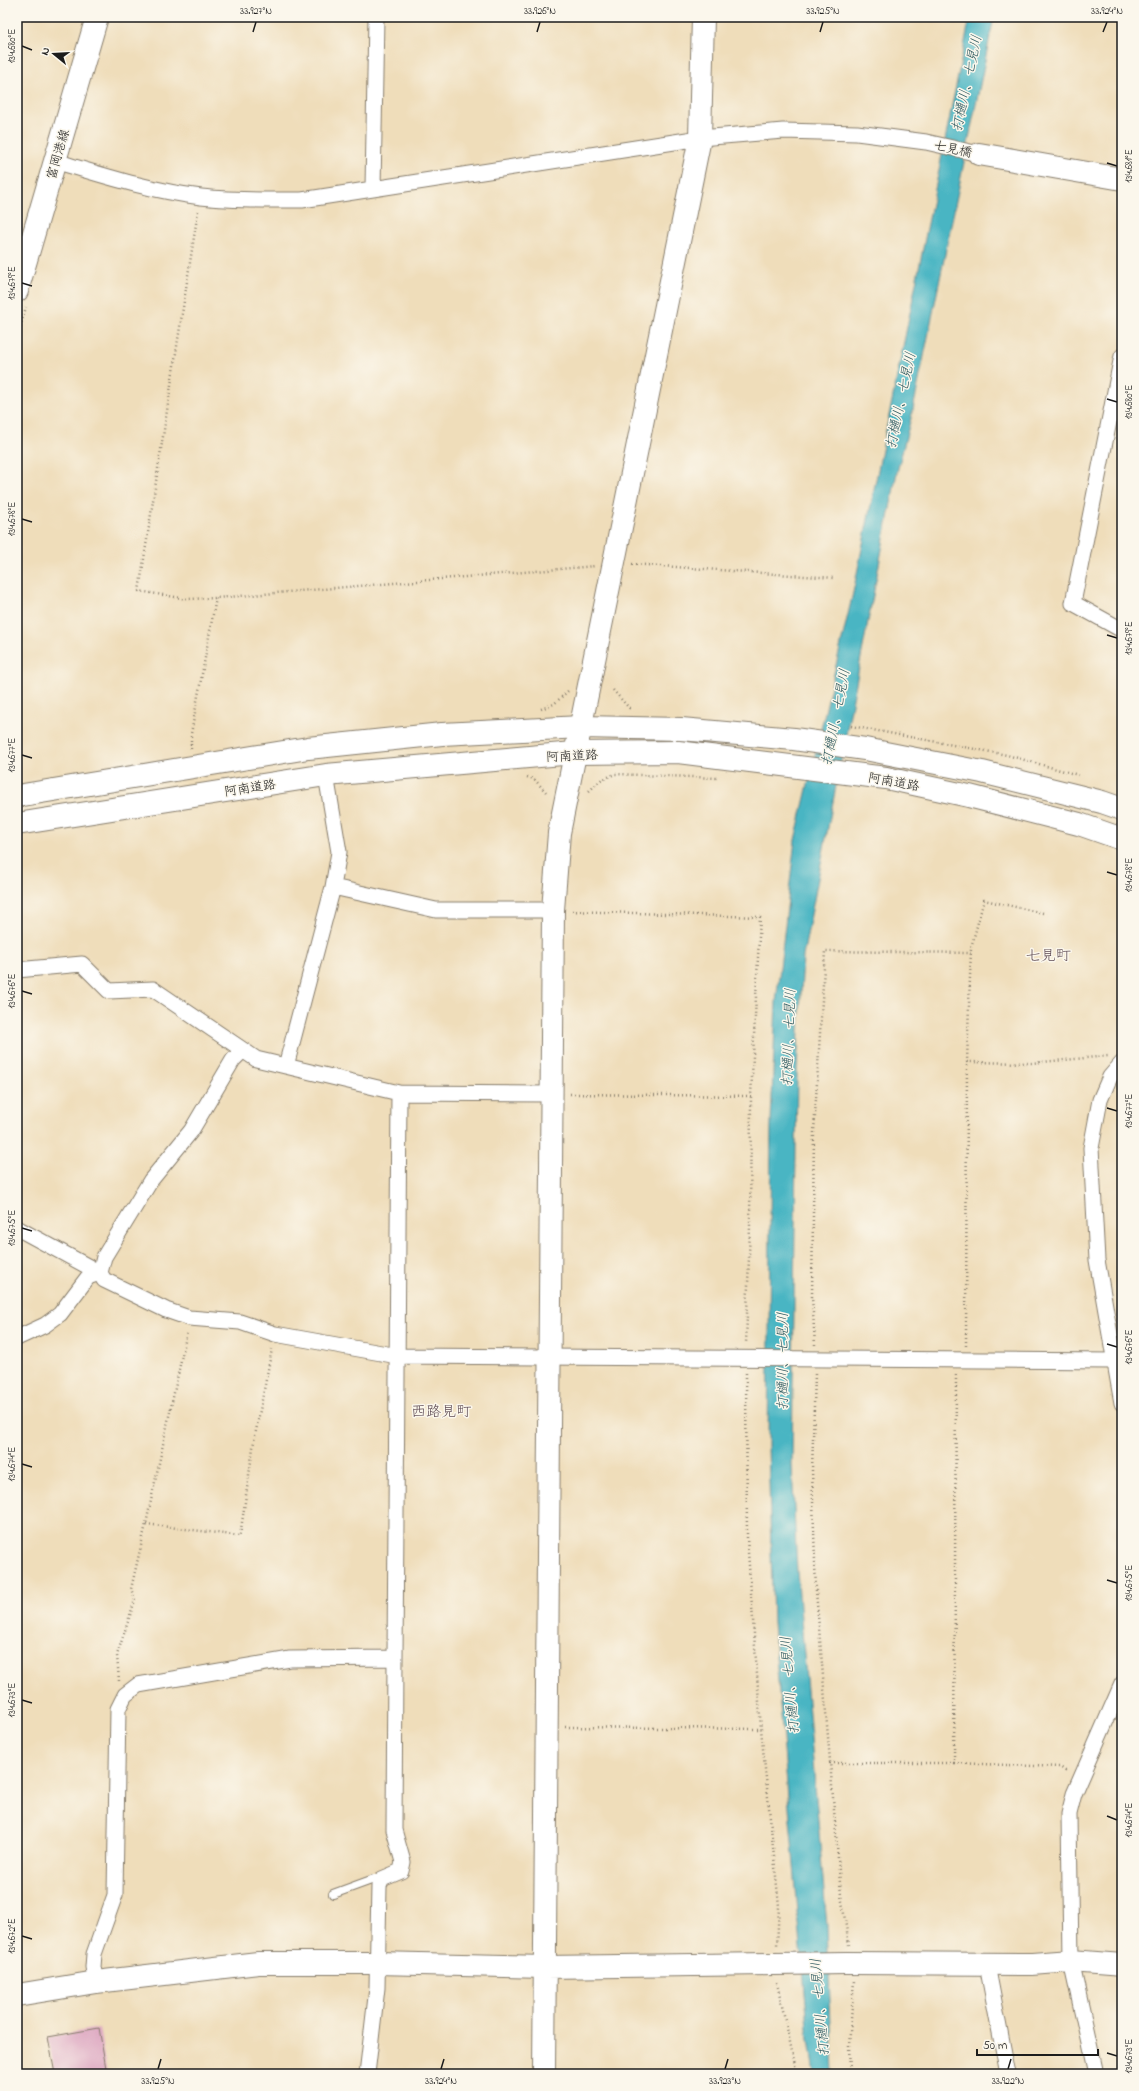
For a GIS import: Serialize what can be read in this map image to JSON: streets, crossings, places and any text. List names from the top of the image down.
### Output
{
  "streets": {
    "main road": ["富岡港線", "阿南道路"],
    "street": ["七見橋"]
  },
  "crossings": [
    ["七見橋", "富岡港線"]
  ],
  "districts": ["七見町", "西路見町"],
  "water": ["打樋川、七見川"],
  "scale_bar": "50 m",
  "north": "left",
  "coordinates": [
    "33.927°N",
    "33.926°N",
    "33.925°N",
    "33.924°N",
    "134.680°E",
    "134.681°E",
    "134.679°E",
    "134.678°E",
    "134.677°E",
    "134.676°E",
    "134.675°E",
    "134.674°E",
    "134.673°E",
    "134.672°E",
    "33.923°N",
    "33.922°N"
  ]
}
